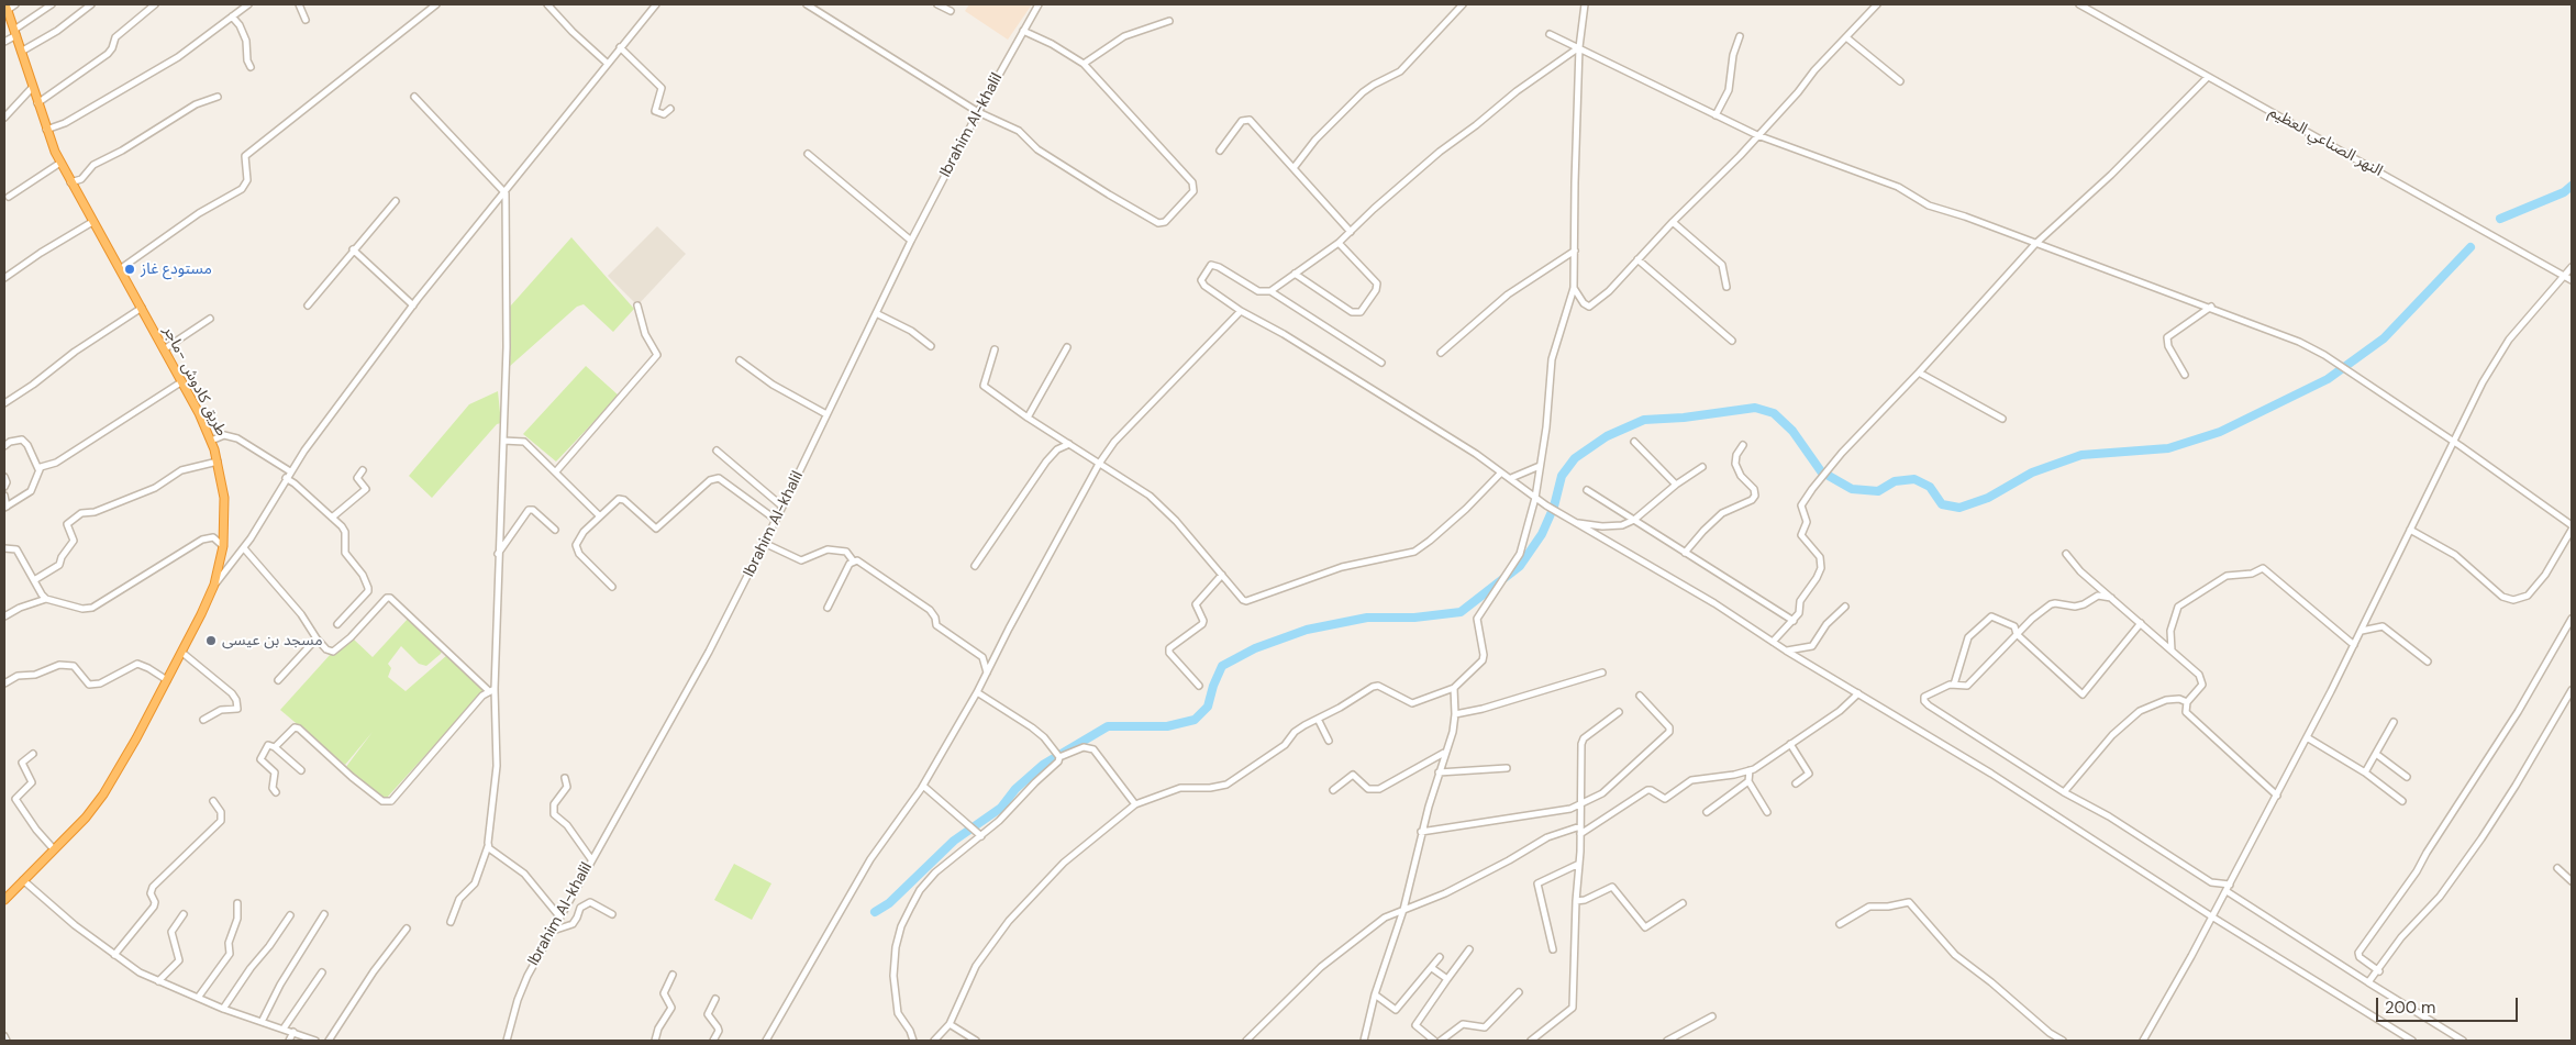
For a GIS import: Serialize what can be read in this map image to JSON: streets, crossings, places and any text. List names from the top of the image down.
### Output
{
  "streets": {
    "highway": ["طريق كادوش -ماجر"],
    "street": ["Ibrahim Al-khalil", "النهر الصناعي العظيم"]
  },
  "places": ["مستودع غاز", "مسجد بن عيسى"],
  "scale_bar": "200 m"
}
